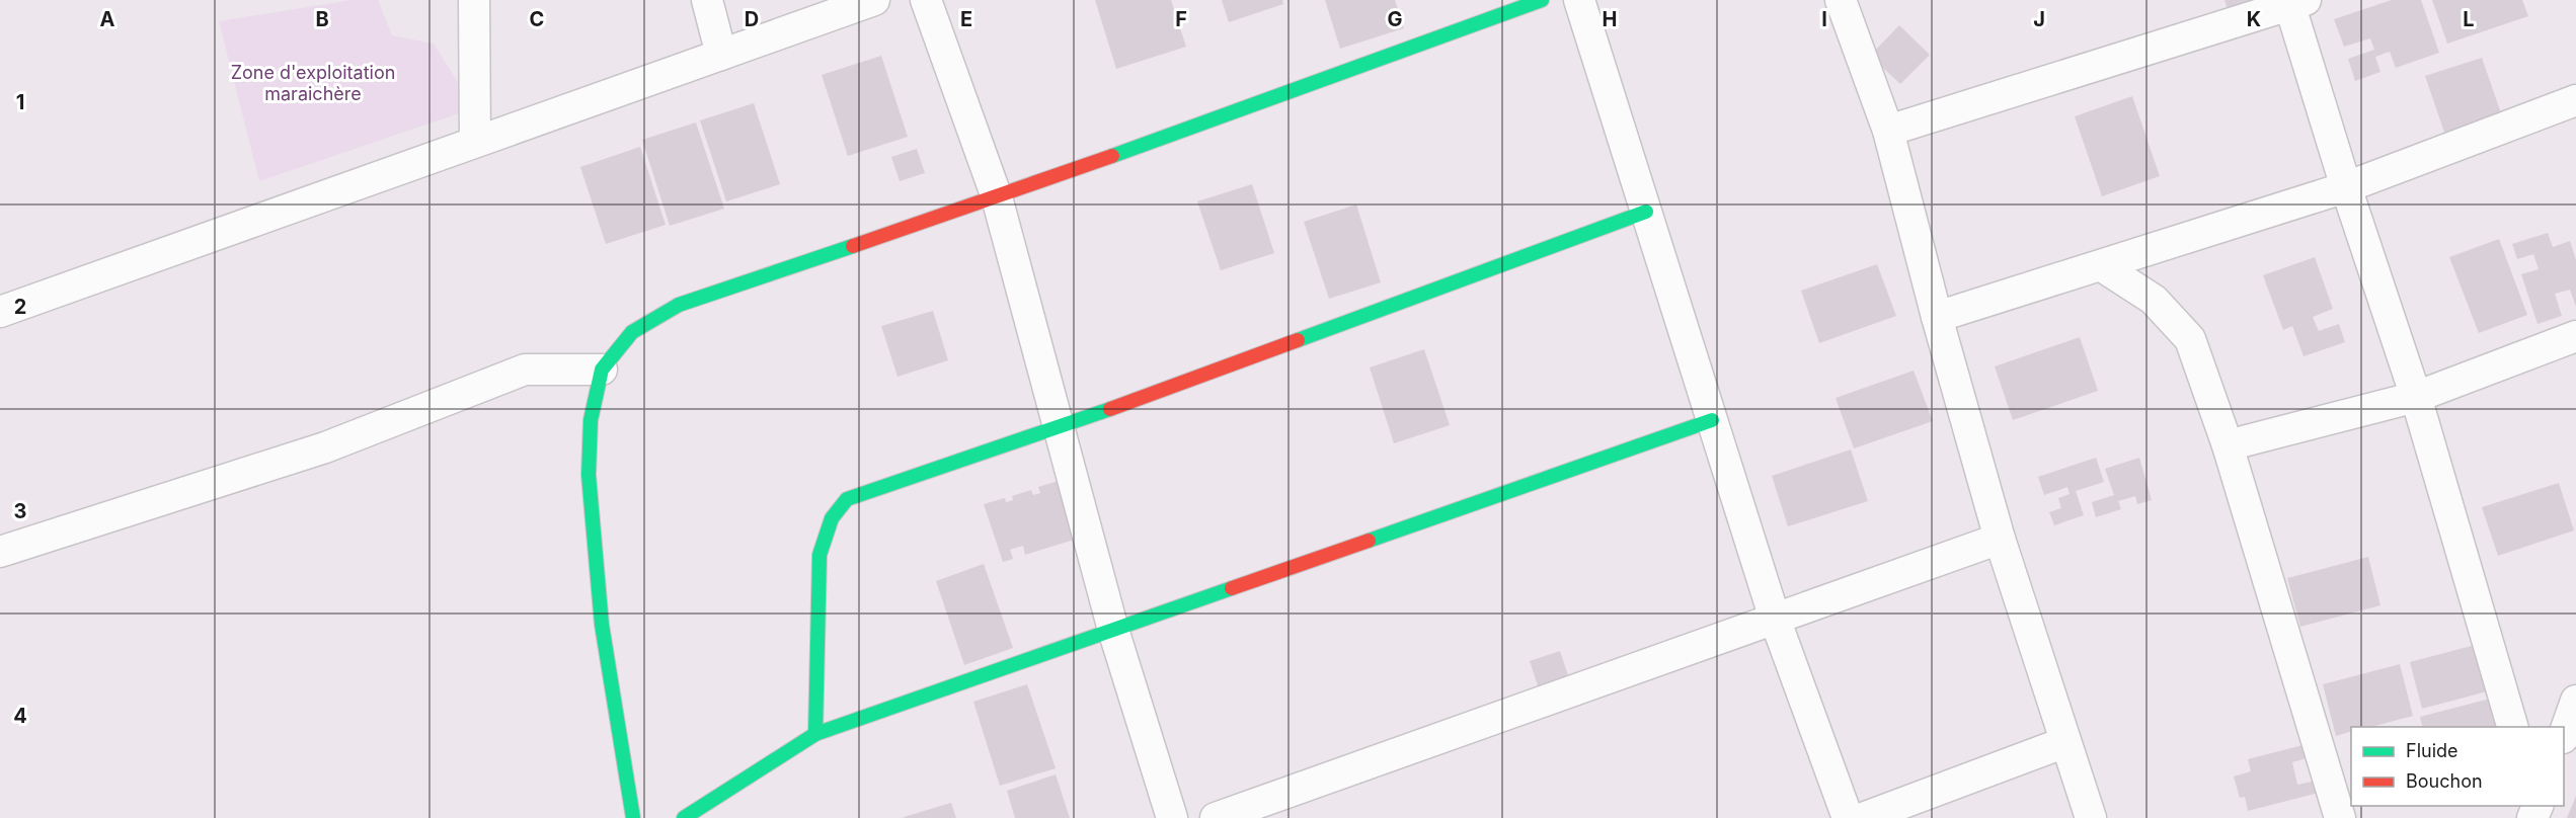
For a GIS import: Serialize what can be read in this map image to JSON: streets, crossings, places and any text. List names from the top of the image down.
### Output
{
  "parks": ["Zone d'exploitation maraichère"],
  "legend": ["Fluide", "Bouchon"],
  "grid": {
    "columns": [
      "A",
      "B",
      "C",
      "D",
      "E",
      "F",
      "G",
      "H",
      "I",
      "J",
      "K",
      "L"
    ],
    "rows": [
      "1",
      "2",
      "3",
      "4"
    ]
  }
}
